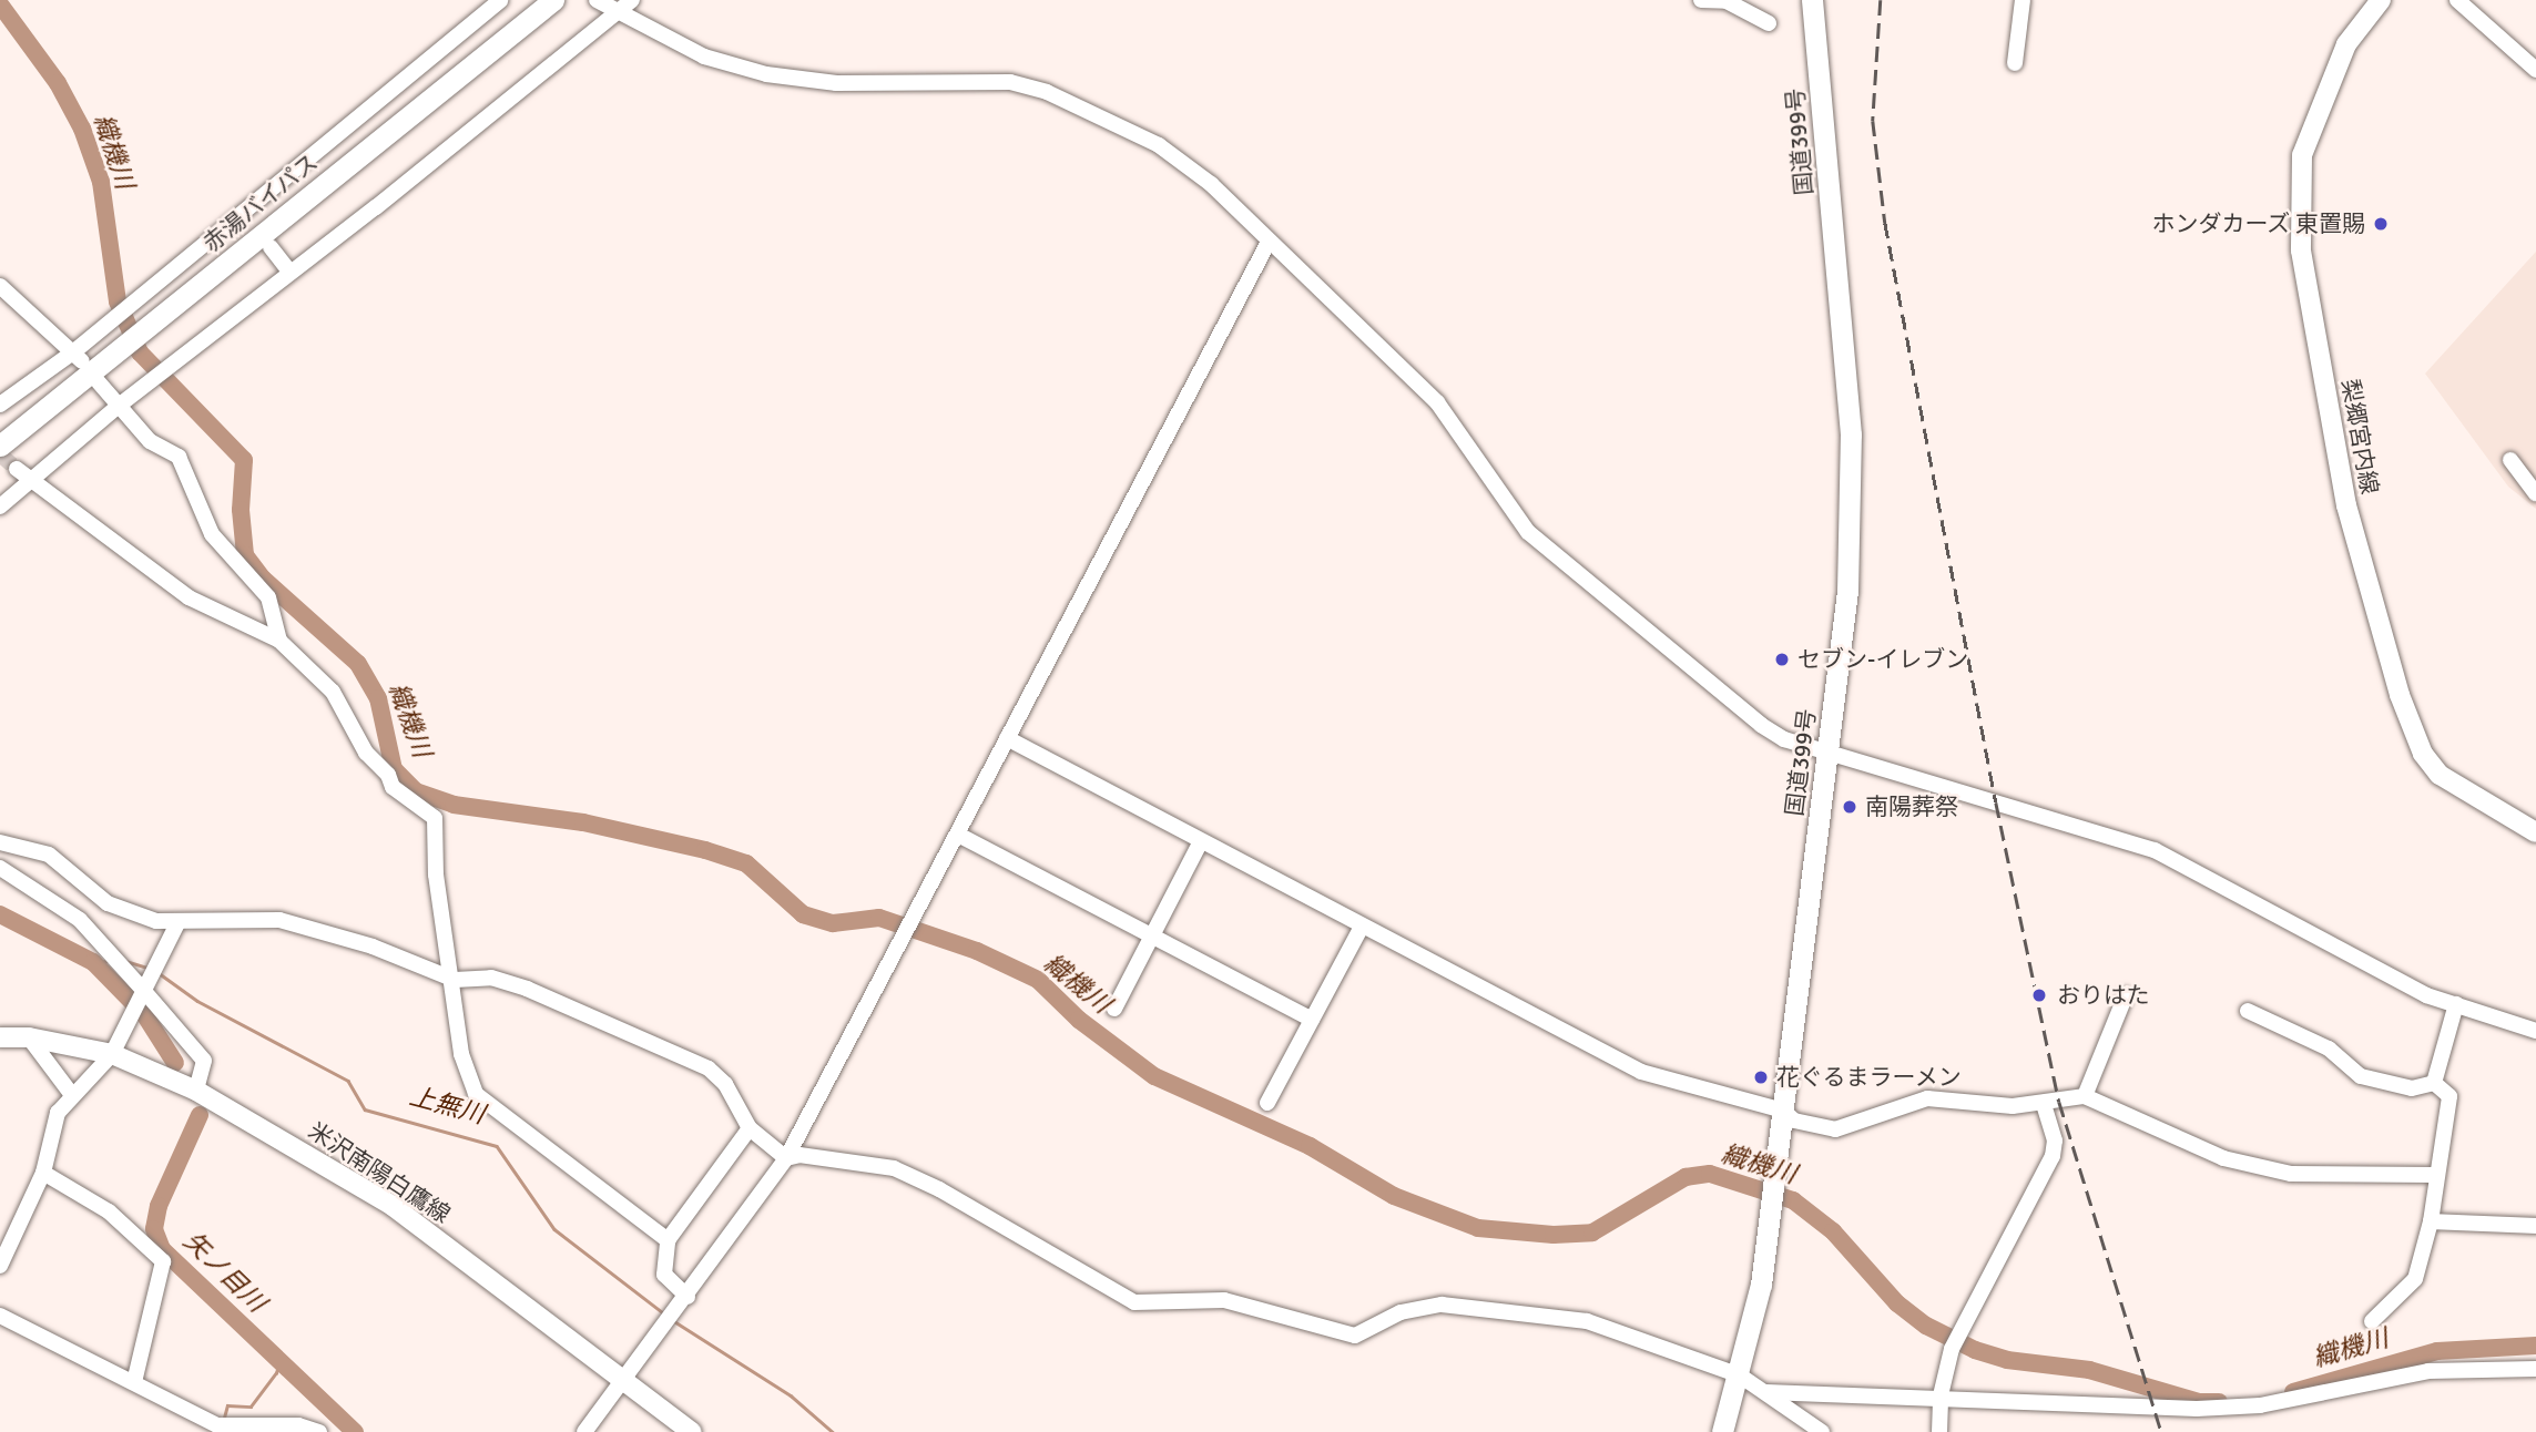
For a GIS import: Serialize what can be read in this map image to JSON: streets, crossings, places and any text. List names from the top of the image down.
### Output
{
  "streets": {
    "highway": ["国道399号", "赤湯バイパス"],
    "main road": ["梨郷宮内線", "米沢南陽白鷹線"]
  },
  "water": ["織機川", "上無川", "矢ノ目川"],
  "places": [
    "ホンダカーズ 東置賜",
    "セブン-イレブン",
    "南陽葬祭",
    "おりはた",
    "花ぐるまラーメン"
  ]
}
